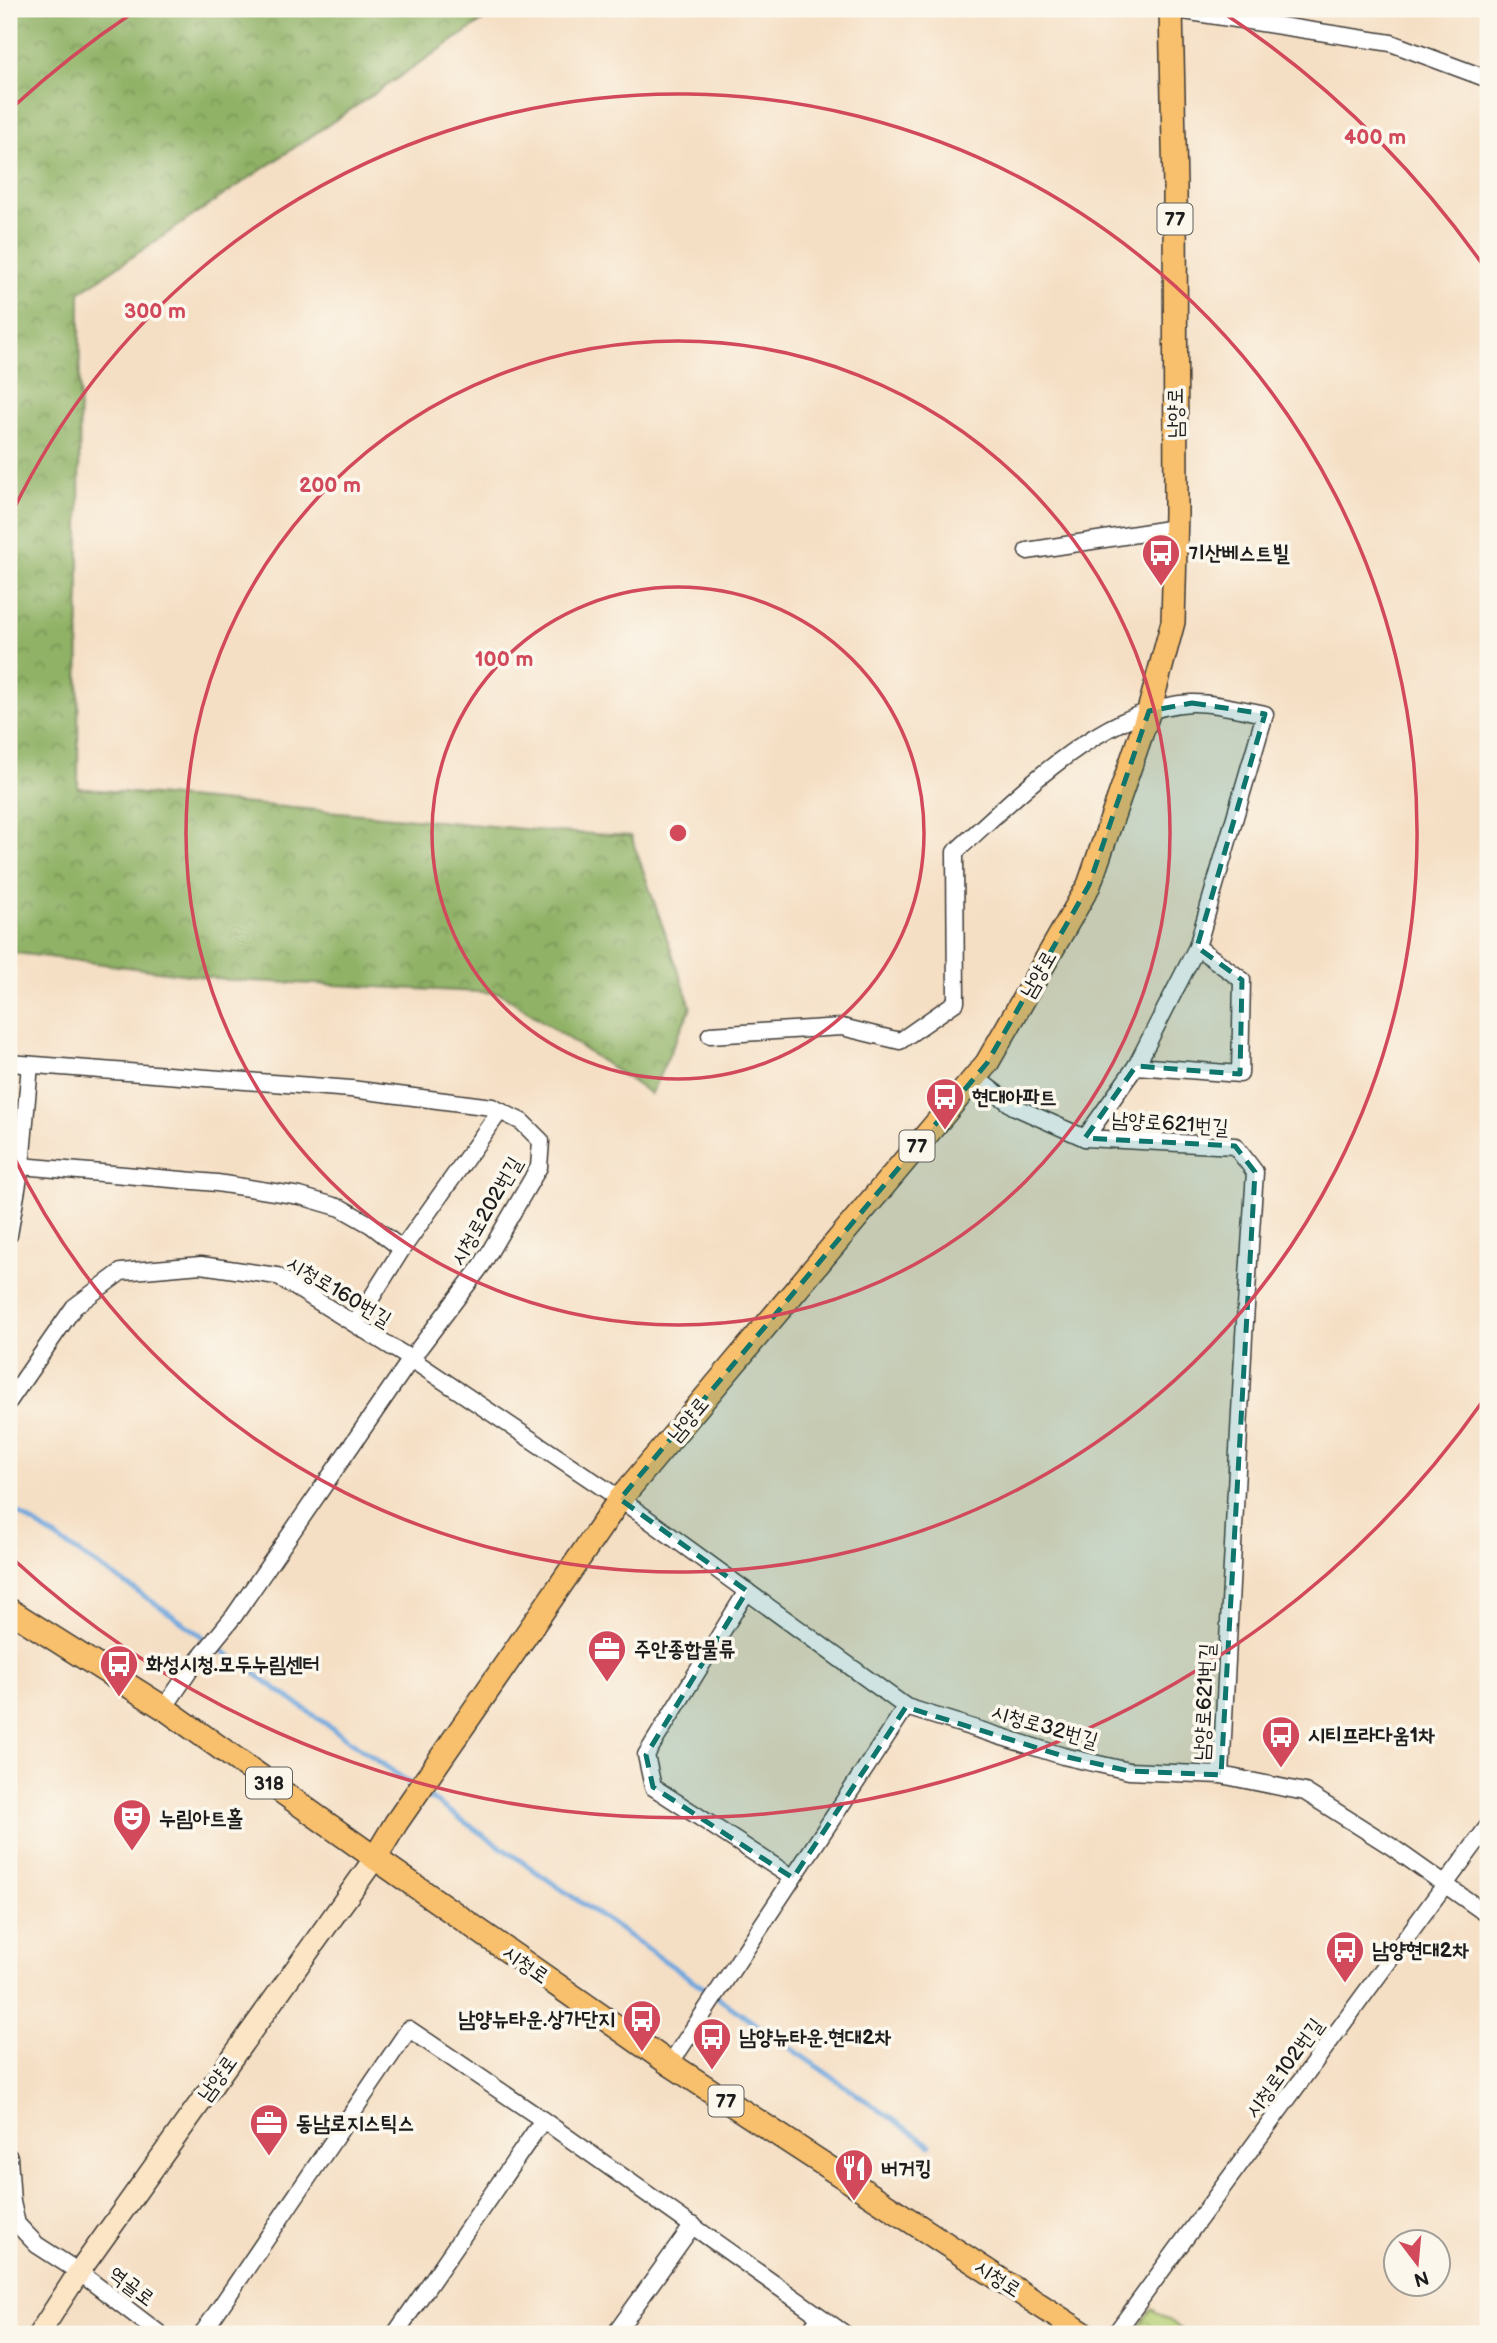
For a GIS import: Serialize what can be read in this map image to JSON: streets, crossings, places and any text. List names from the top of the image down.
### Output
{
  "streets": {
    "main road": [
      "77",
      "남양로",
      "318",
      "시청로"
    ],
    "street": [
      "남양로621번길",
      "시청로202번길",
      "시청로160번길",
      "시청로32번길",
      "시청로102번길",
      "역골로"
    ]
  },
  "crossings": [
    ["남양로", "시청로160번길"],
    ["남양로", "시청로32번길"],
    ["남양로", "시청로"],
    ["남양로", "역골로"],
    ["남양로621번길", "시청로32번길"],
    ["시청로202번길", "시청로160번길"],
    ["시청로202번길", "시청로"],
    ["시청로160번길", "시청로32번길"],
    ["시청로32번길", "시청로102번길"]
  ],
  "places": {
    "bus stop": [
      "기산베스트빌",
      "현대아파트",
      "화성시청.모두누림센터",
      "시티프라다움1차",
      "남양현대2차",
      "남양뉴타운.상가단지",
      "남양뉴타운.현대2차"
    ],
    "office": ["주안종합물류", "동남로지스틱스"],
    "theatre": ["누림아트홀"],
    "restaurant": ["버거킹"]
  },
  "north": "bottom",
  "rings": [
    "400 m",
    "300 m",
    "200 m",
    "100 m"
  ]
}
